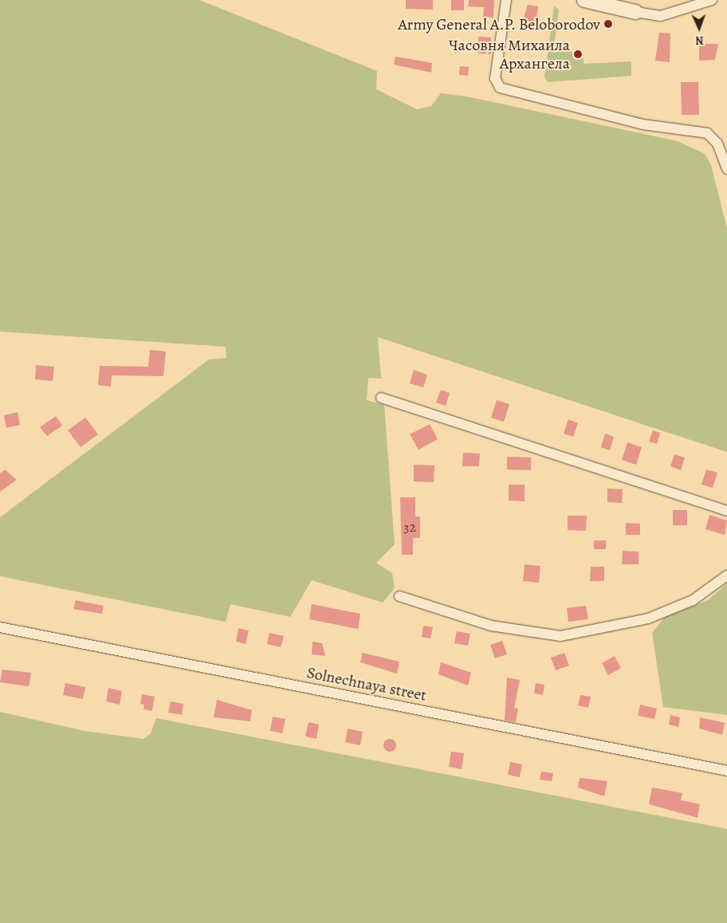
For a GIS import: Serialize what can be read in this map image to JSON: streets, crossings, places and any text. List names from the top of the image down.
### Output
{
  "streets": {
    "street": ["Solnechnaya street"]
  },
  "places": ["Army General A.P. Beloborodov", "Часовня Михаила Архангела"],
  "house_numbers": ["32"],
  "north": "bottom"
}
